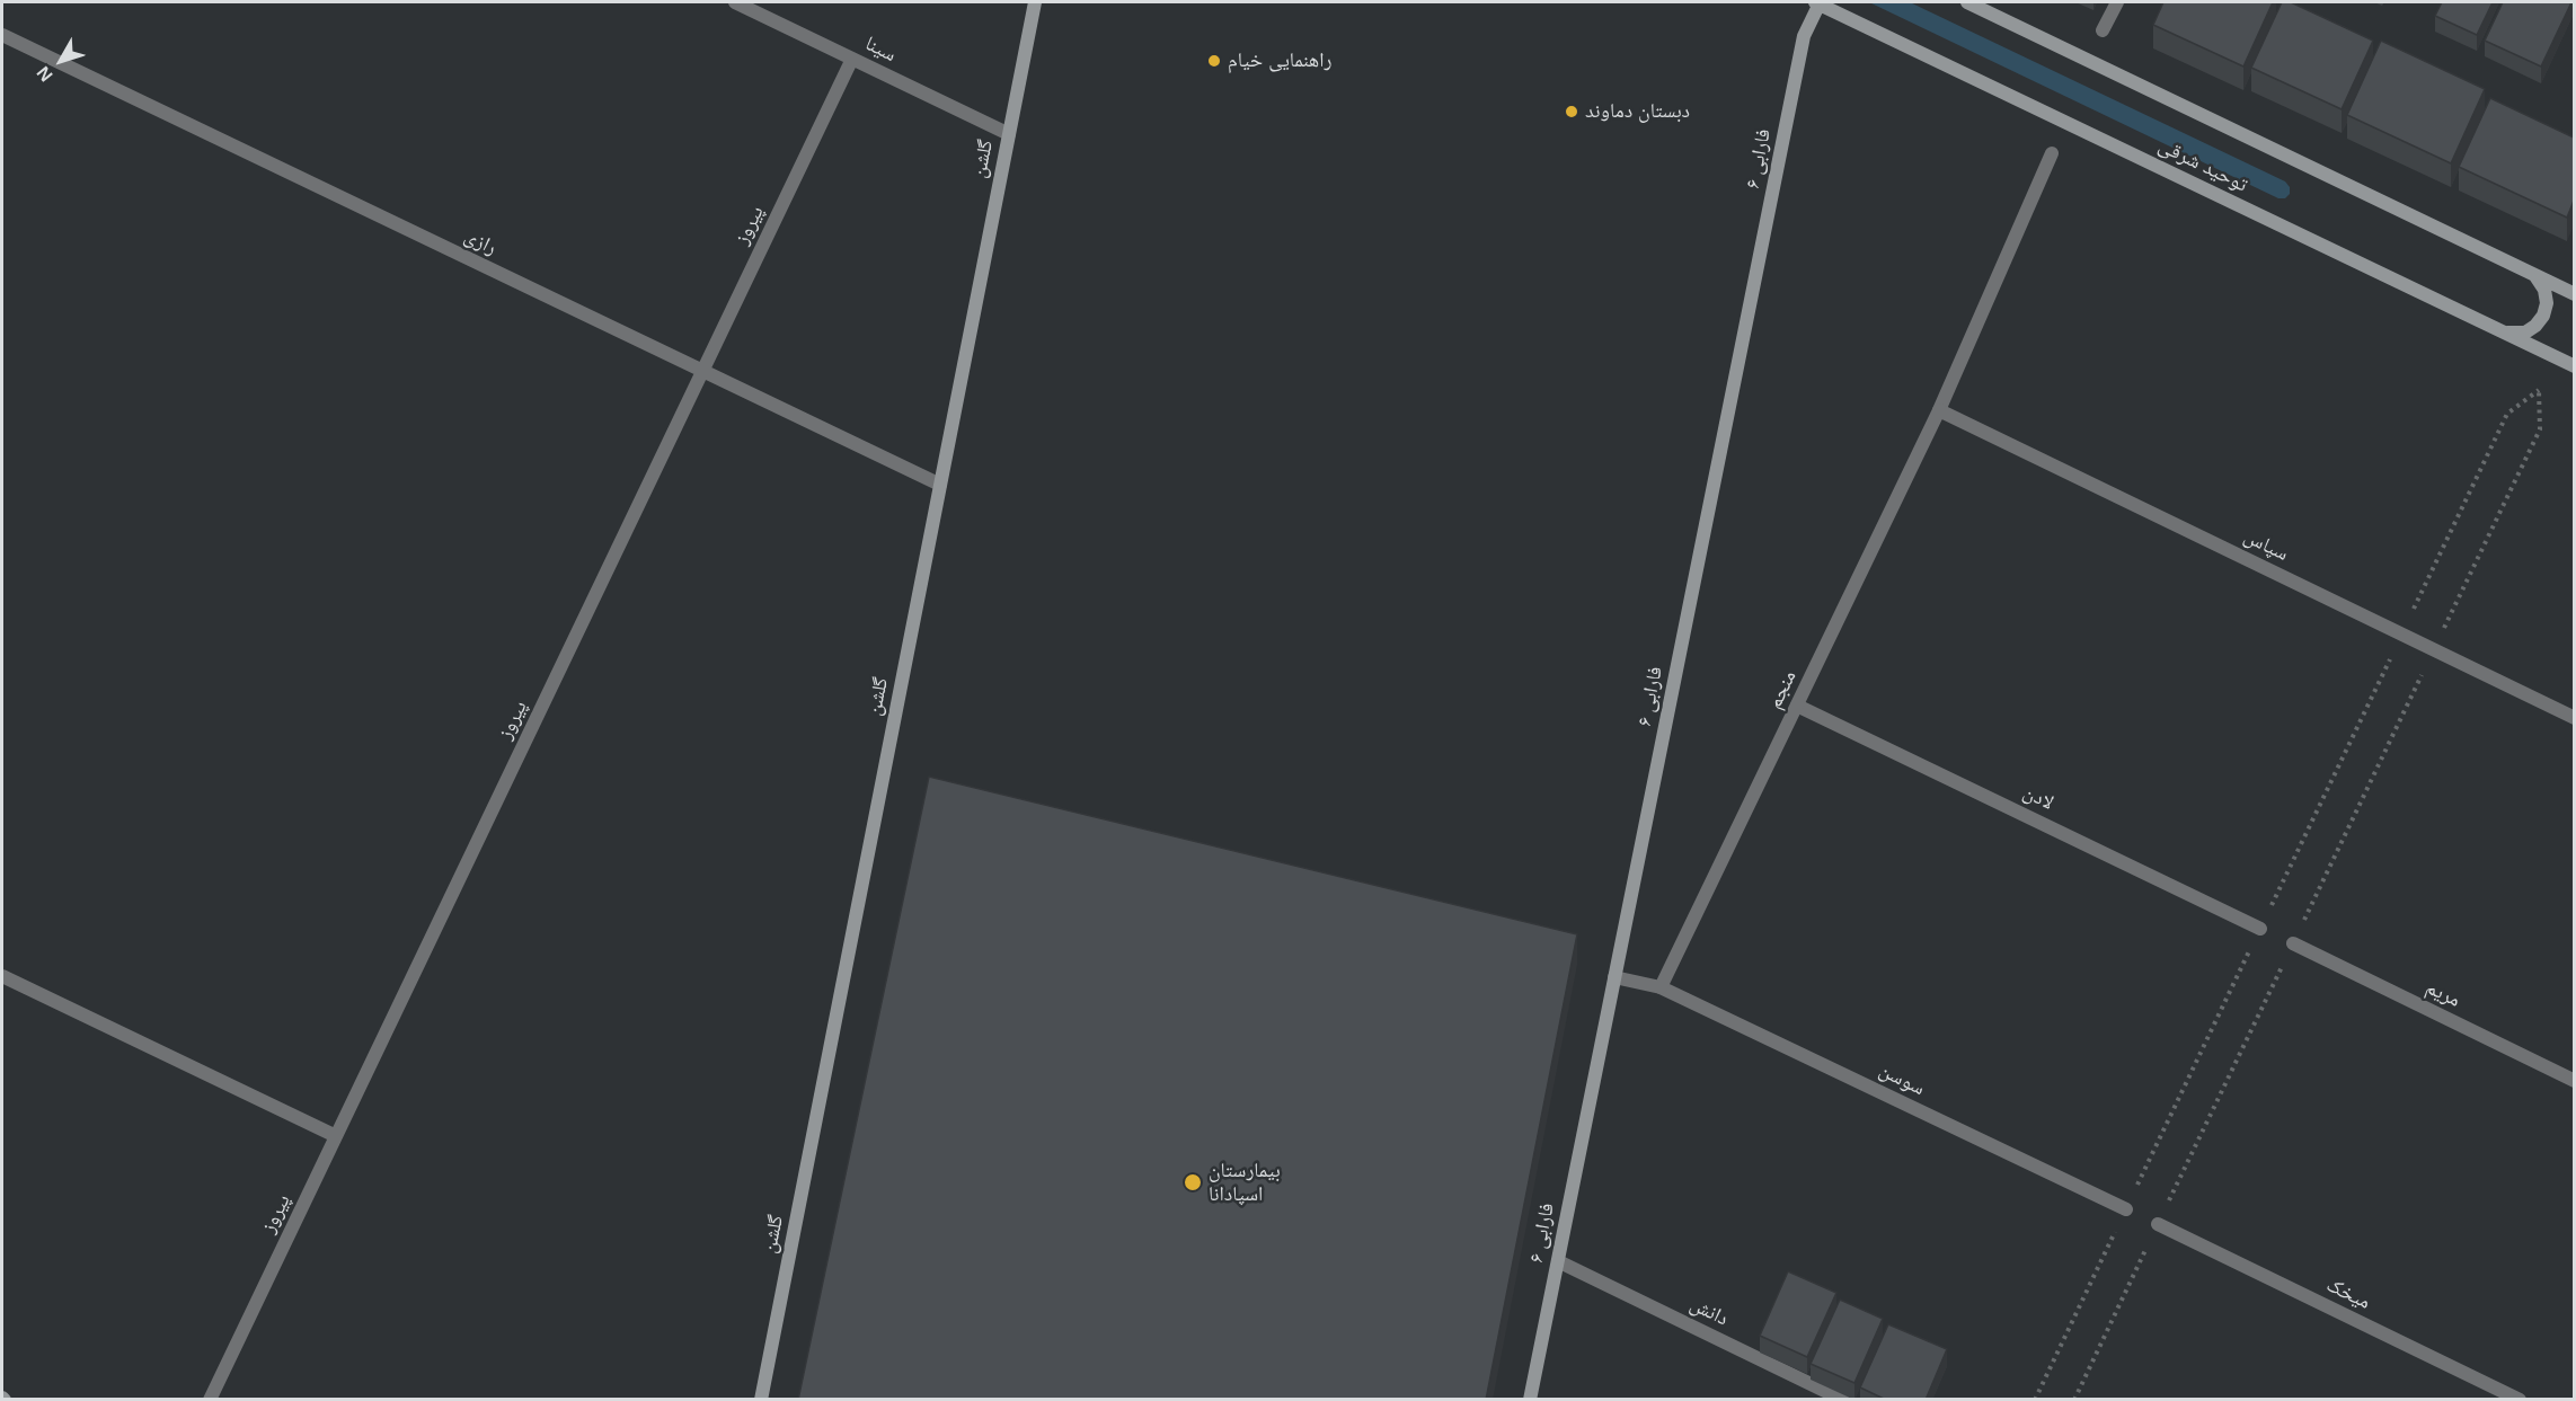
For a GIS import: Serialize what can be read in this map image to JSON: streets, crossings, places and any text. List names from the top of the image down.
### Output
{
  "streets": {
    "street": [
      "سینا",
      "گلشن",
      "فارابی ۶",
      "توحید شرقی",
      "پیروز",
      "رازی",
      "سپاس",
      "منجم",
      "لادن",
      "مریم",
      "سوسن",
      "میخک",
      "دانش"
    ]
  },
  "crossings": [
    ["سینا", "گلشن"],
    ["سینا", "پیروز"],
    ["گلشن", "رازی"],
    ["فارابی ۶", "توحید شرقی"],
    ["فارابی ۶", "سوسن"],
    ["فارابی ۶", "دانش"],
    ["پیروز", "رازی"],
    ["سپاس", "منجم"],
    ["منجم", "لادن"],
    ["منجم", "سوسن"]
  ],
  "places": ["راهنمایی خیام", "دبستان دماوند", "بیمارستان اسپادانا"],
  "north": "bottom left"
}
